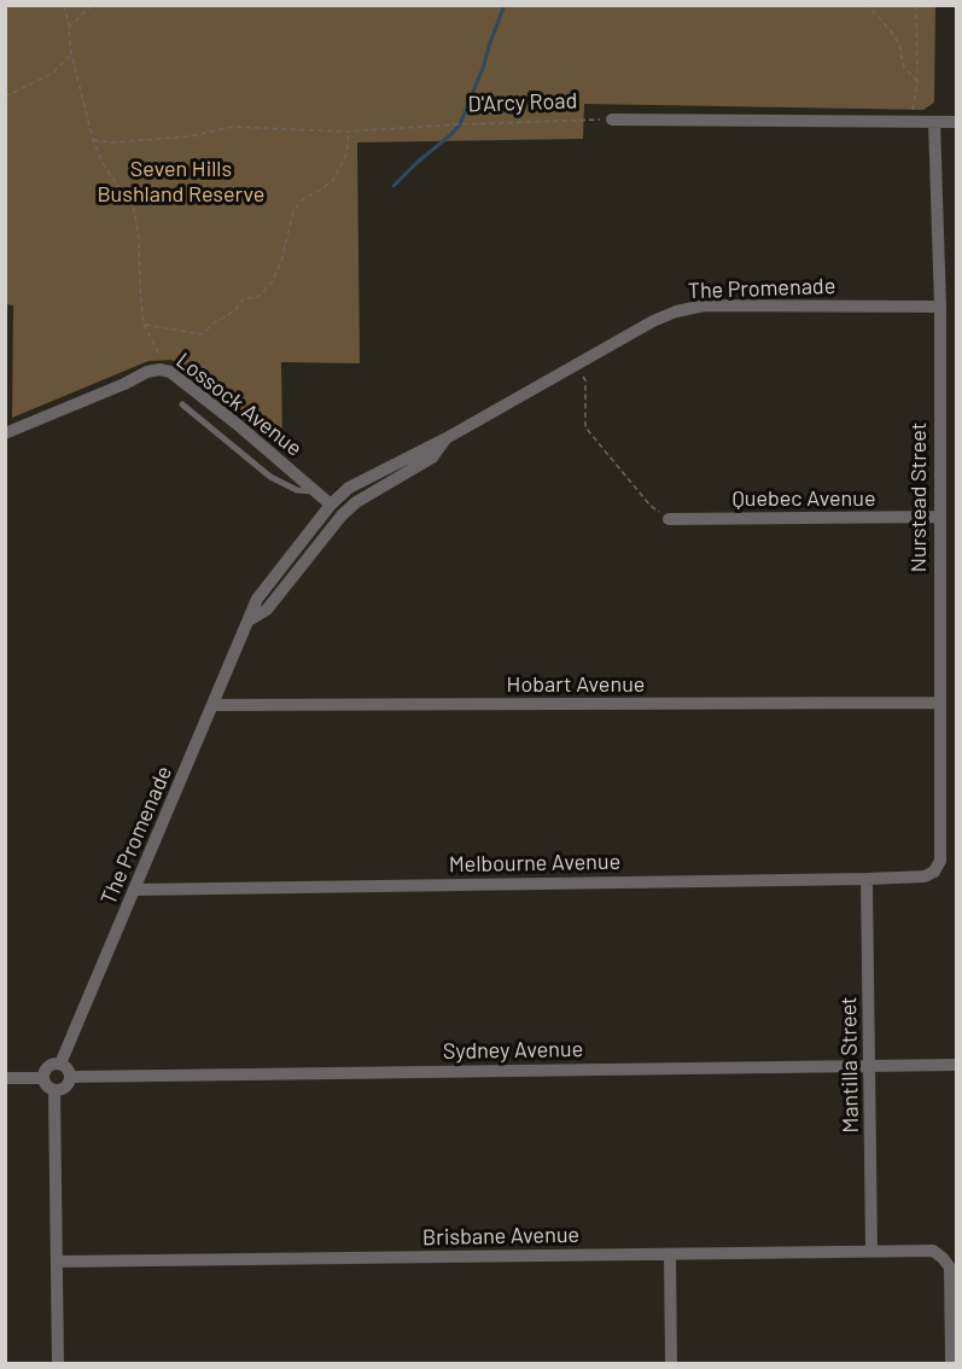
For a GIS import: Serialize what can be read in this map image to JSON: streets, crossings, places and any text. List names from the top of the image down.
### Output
{
  "streets": {
    "street": [
      "The Promenade",
      "Lossock Avenue",
      "Nurstead Street",
      "Quebec Avenue",
      "Hobart Avenue",
      "Melbourne Avenue",
      "Sydney Avenue",
      "Mantilla Street",
      "Brisbane Avenue"
    ],
    "path": ["D'Arcy Road"]
  },
  "crossings": [
    ["D'Arcy Road", "Lossock Avenue"],
    ["The Promenade", "Lossock Avenue"],
    ["The Promenade", "Nurstead Street"],
    ["The Promenade", "Hobart Avenue"],
    ["The Promenade", "Melbourne Avenue"],
    ["The Promenade", "Sydney Avenue"],
    ["Nurstead Street", "Quebec Avenue"],
    ["Nurstead Street", "Hobart Avenue"],
    ["Nurstead Street", "Melbourne Avenue"],
    ["Melbourne Avenue", "Mantilla Street"],
    ["Sydney Avenue", "Mantilla Street"],
    ["Mantilla Street", "Brisbane Avenue"]
  ],
  "parks": ["Seven Hills Bushland Reserve"]
}
